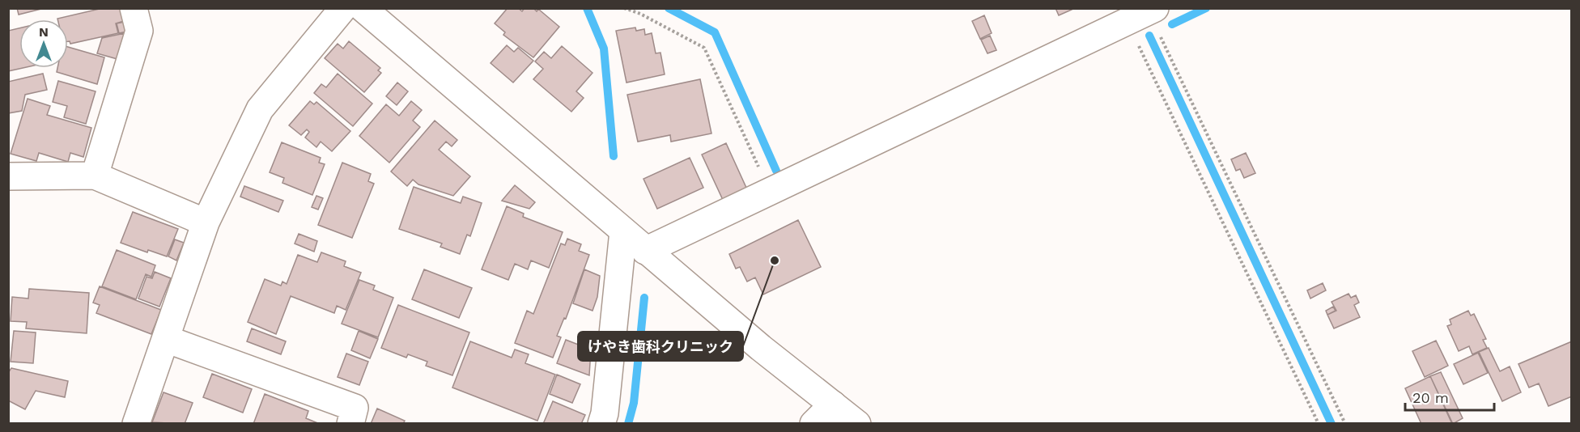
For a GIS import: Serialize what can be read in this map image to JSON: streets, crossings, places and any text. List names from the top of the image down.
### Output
{
  "places": ["けやき歯科クリニック"],
  "scale_bar": "20 m",
  "north": "top"
}
